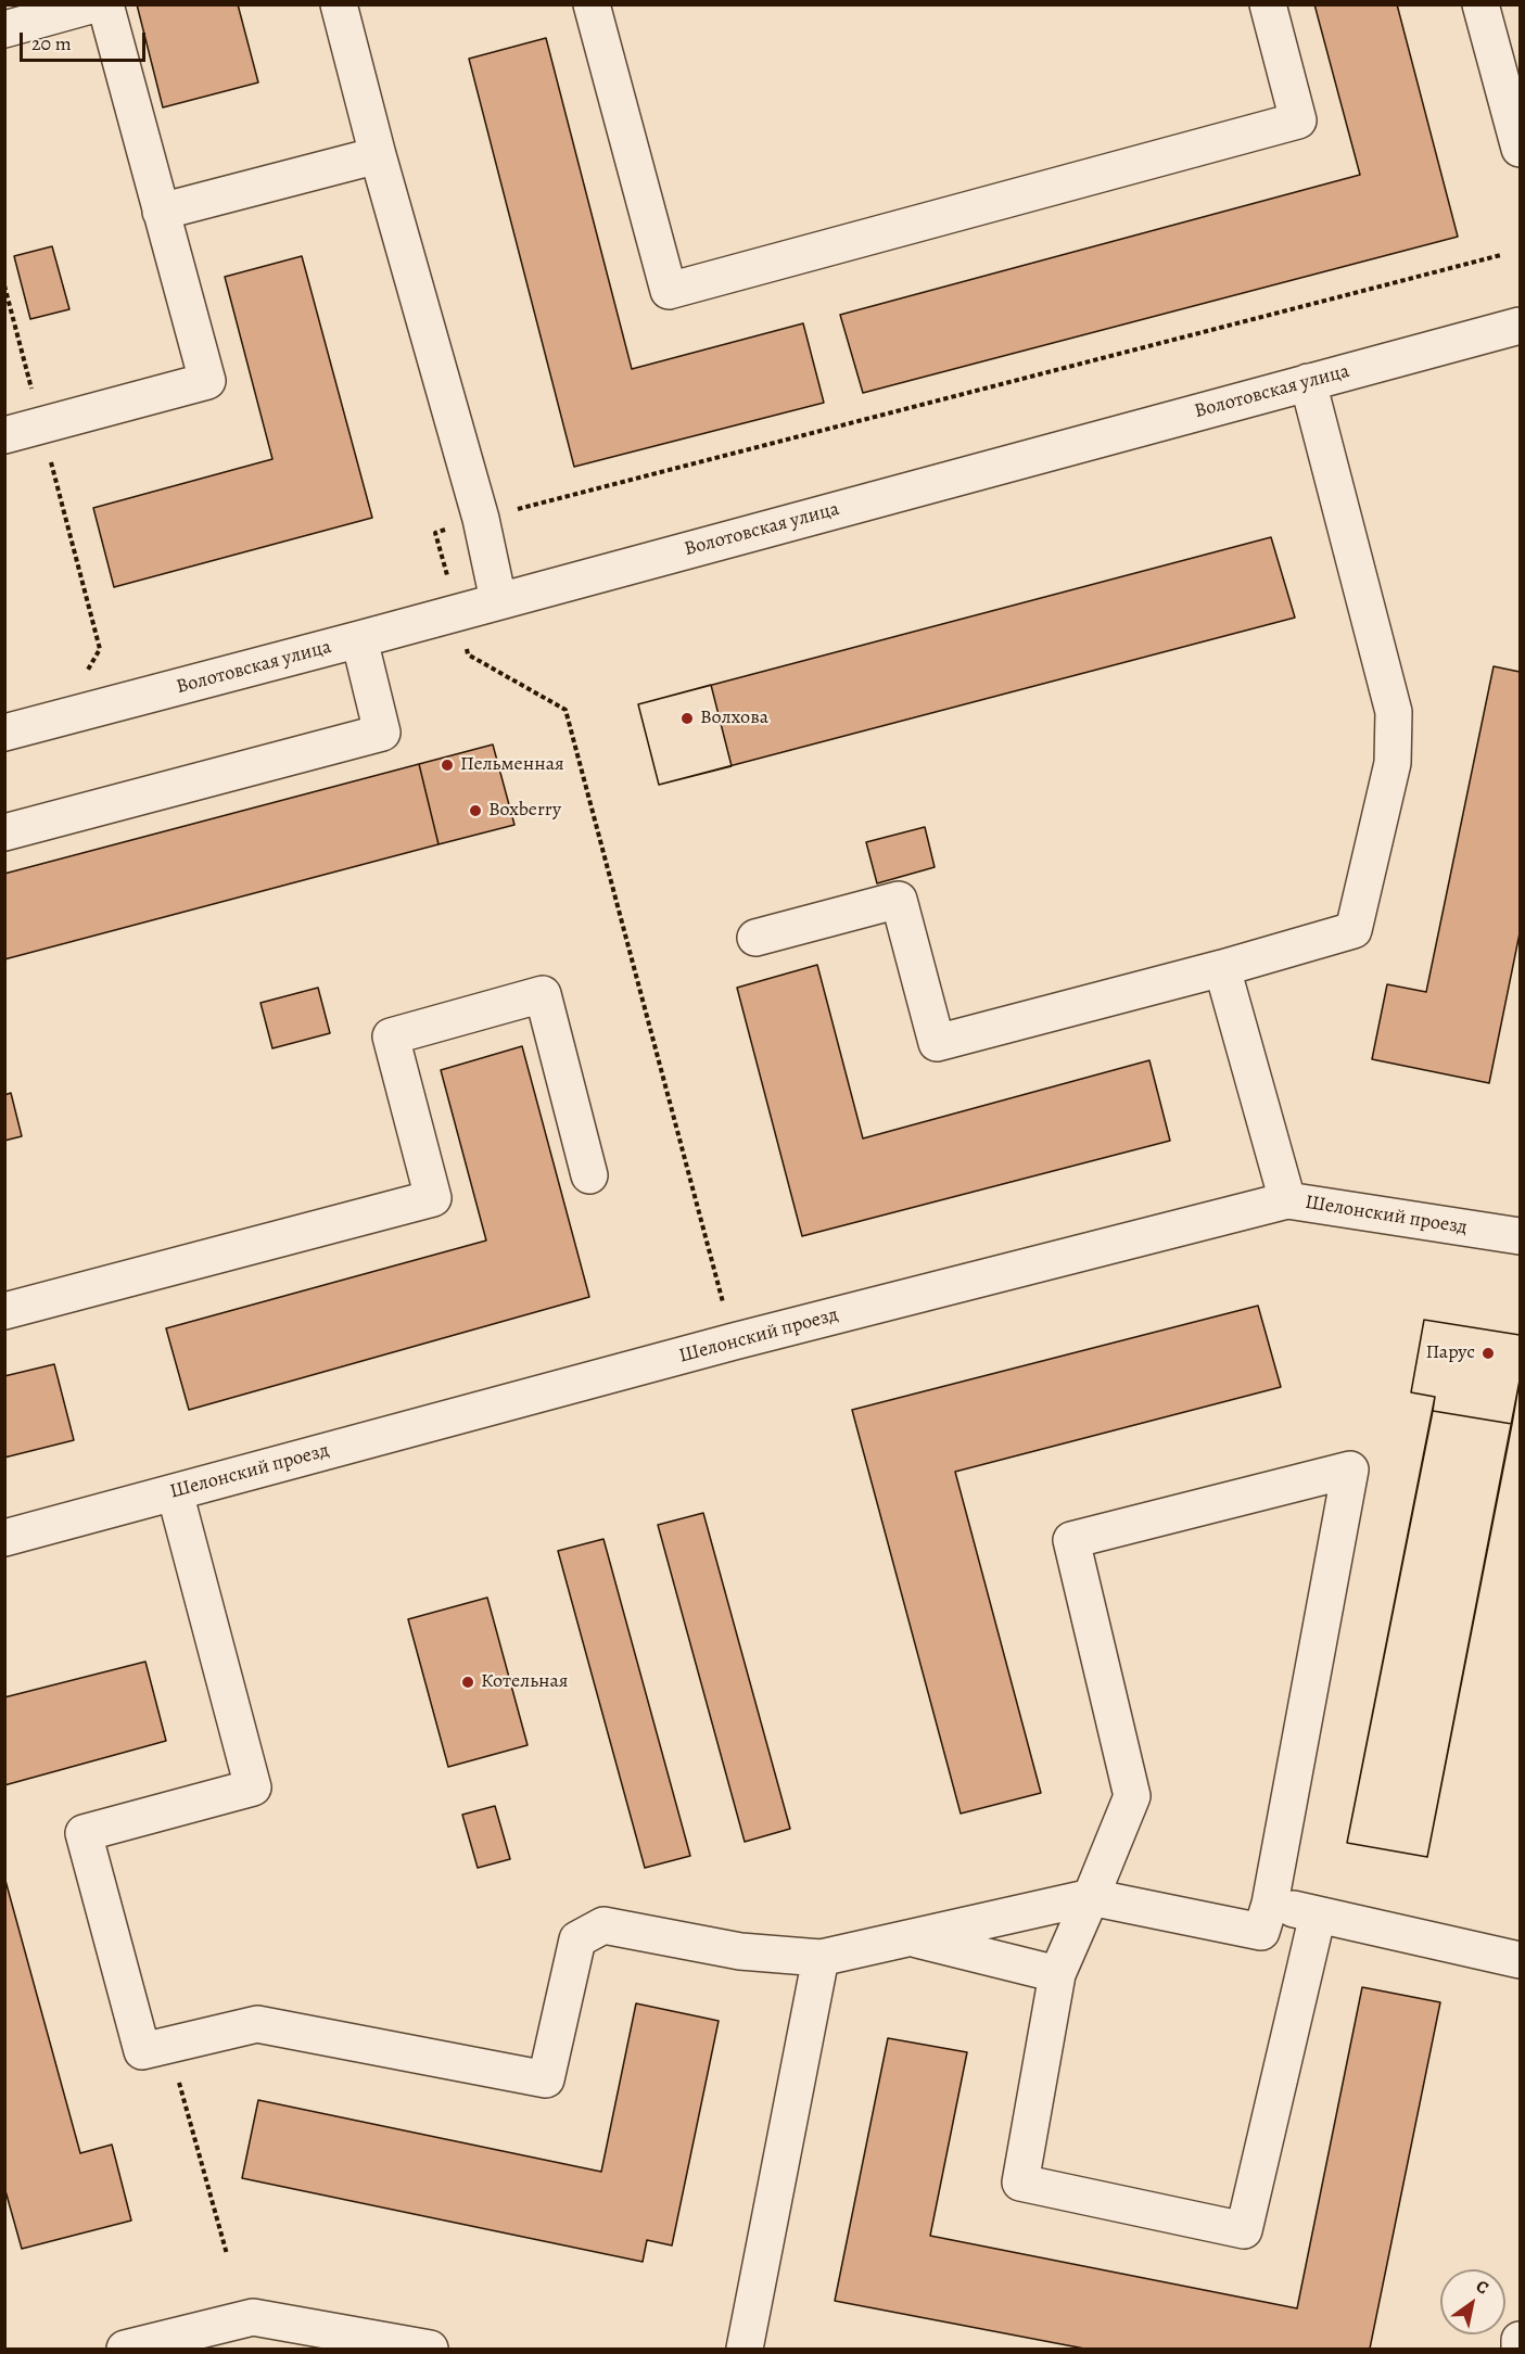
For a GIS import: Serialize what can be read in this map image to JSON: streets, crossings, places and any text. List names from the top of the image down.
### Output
{
  "streets": {
    "street": ["Волотовская улица", "Шелонский проезд"]
  },
  "places": [
    "Волхова",
    "Пельменная",
    "Boxberry",
    "Парус",
    "Котельная"
  ],
  "scale_bar": "20 m",
  "north": "top right"
}
